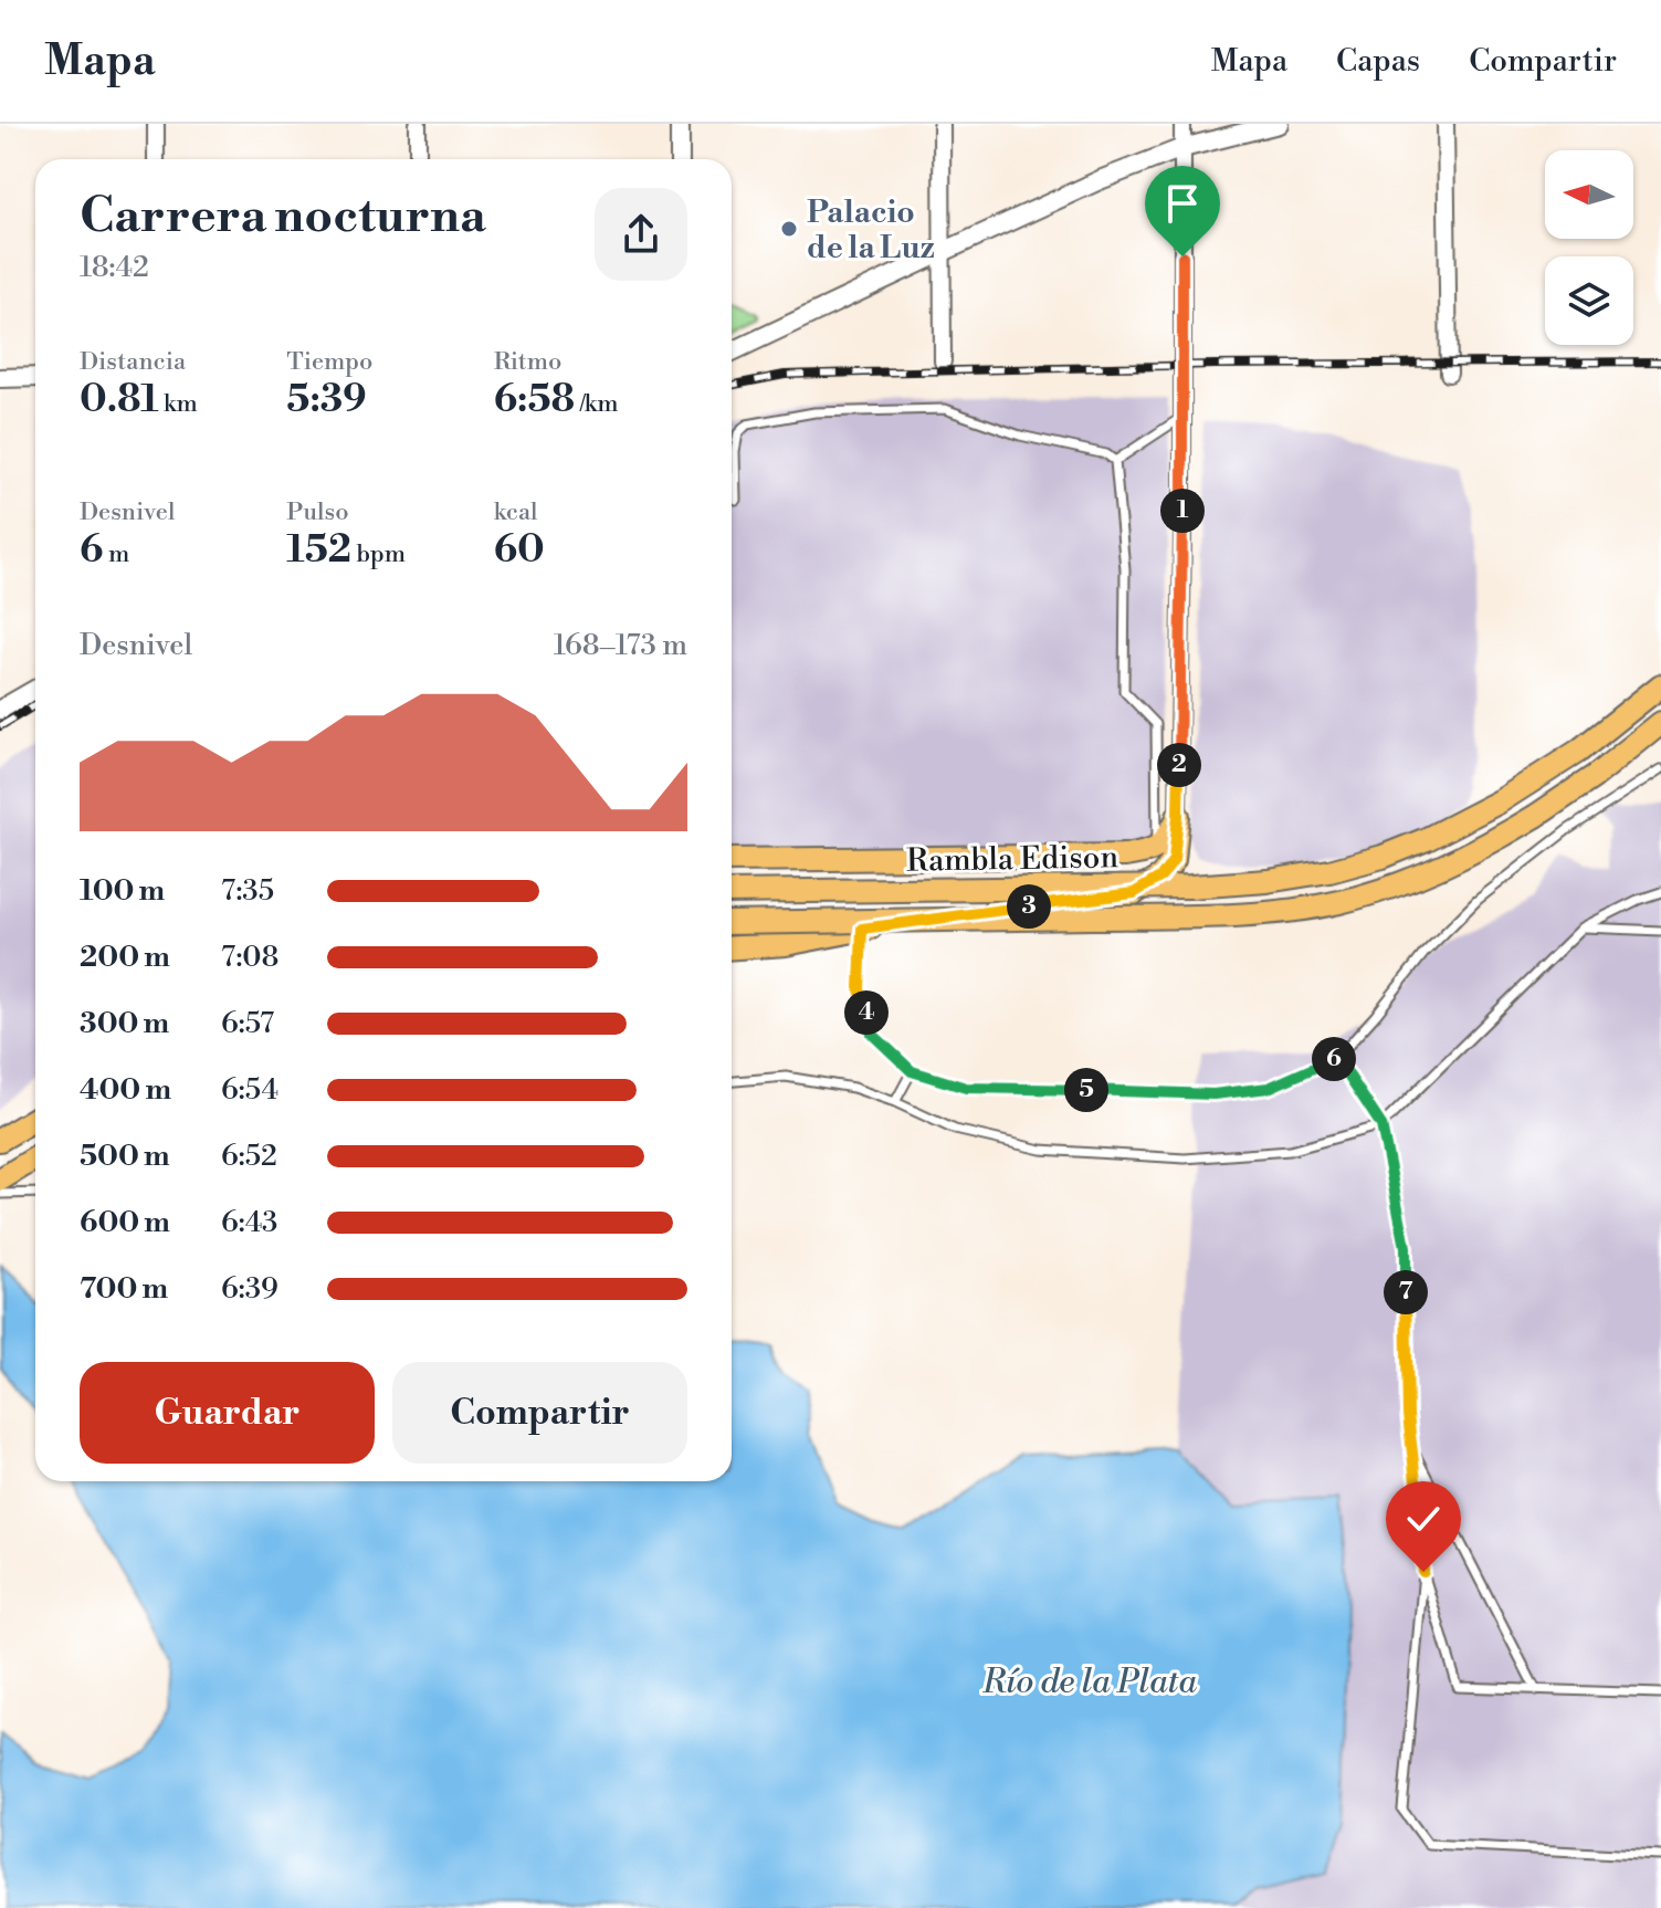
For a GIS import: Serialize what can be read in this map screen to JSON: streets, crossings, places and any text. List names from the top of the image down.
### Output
{
  "streets": {
    "main road": ["Rambla Edison"]
  },
  "water": ["Río de la Plata"],
  "places": ["Palacio de la Luz"],
  "north": "left",
  "page": {
    "header": "Mapa",
    "nav": ["Mapa", "Capas", "Compartir"],
    "heading": ["Carrera nocturna", "18:42"],
    "stats": [
      ["Distancia", "0.81 km"],
      ["Tiempo", "5:39"],
      ["Ritmo", "6:58 /km"],
      ["Desnivel", "6 m"],
      ["Pulso", "152 bpm"],
      ["kcal", "60"]
    ],
    "pins": [
      "1",
      "2",
      "3",
      "4",
      "6",
      "5",
      "7"
    ],
    "chart": ["Desnivel", "168–173 m"],
    "list": [
      {
        "name": "100 m",
        "note": "7:35"
      },
      {
        "name": "200 m",
        "note": "7:08"
      },
      {
        "name": "300 m",
        "note": "6:57"
      },
      {
        "name": "400 m",
        "note": "6:54"
      },
      {
        "name": "500 m",
        "note": "6:52"
      },
      {
        "name": "600 m",
        "note": "6:43"
      },
      {
        "name": "700 m",
        "note": "6:39"
      }
    ],
    "buttons": ["Guardar", "Compartir"]
  }
}
